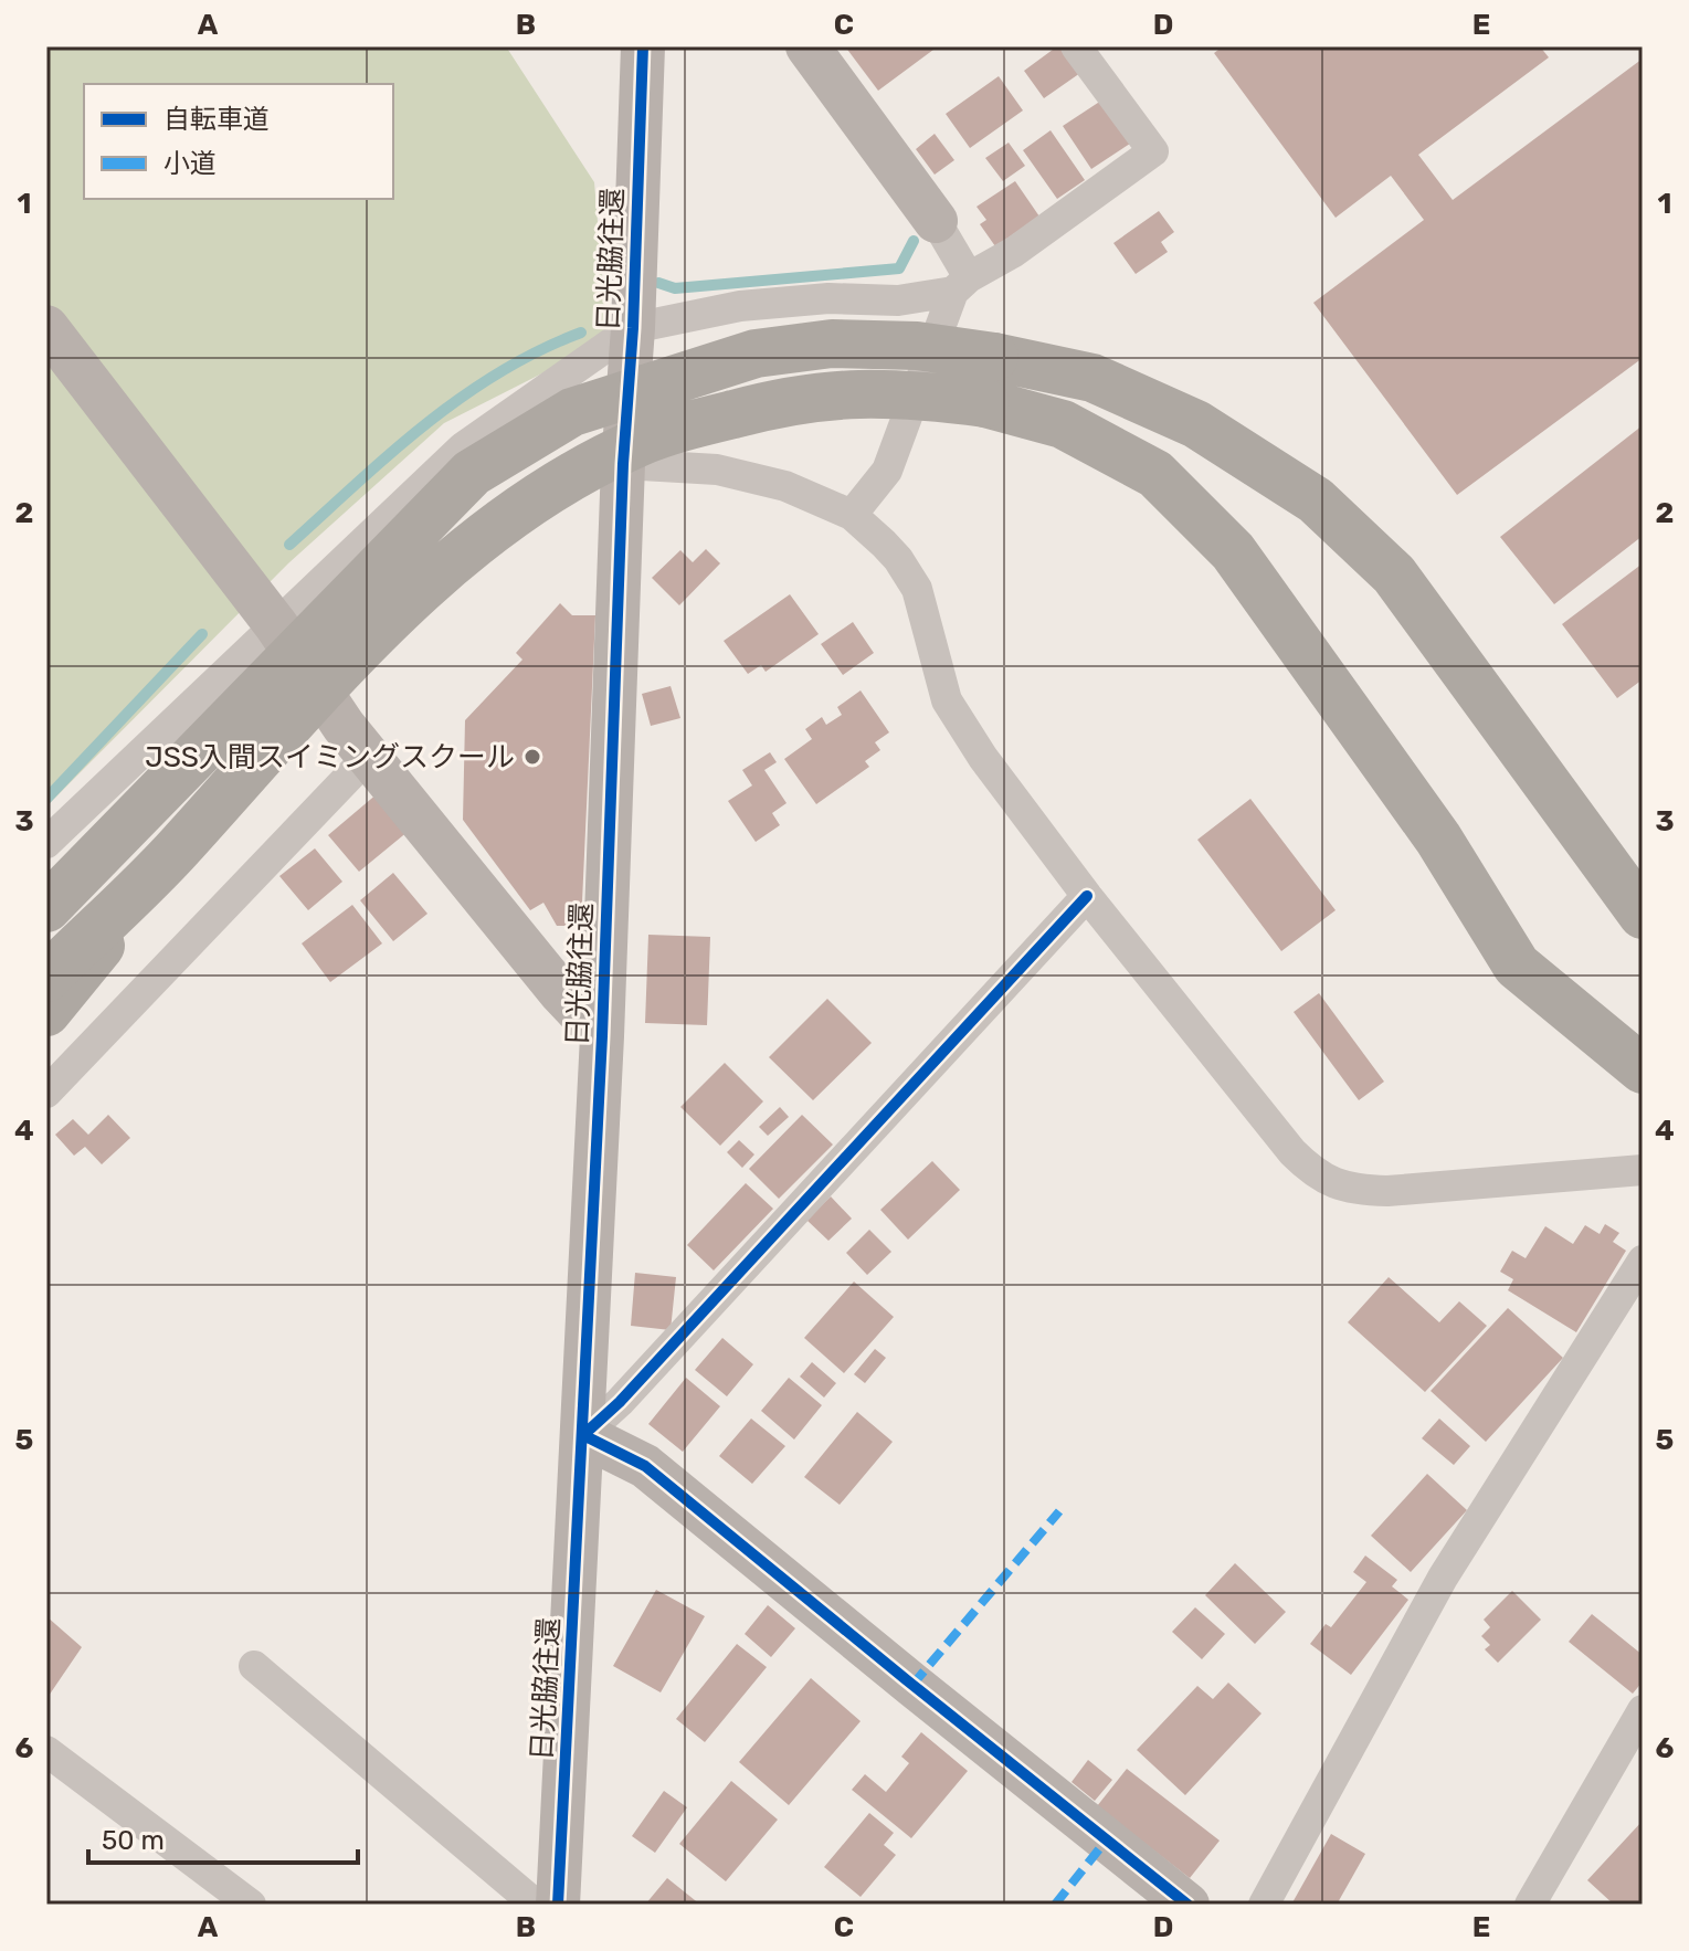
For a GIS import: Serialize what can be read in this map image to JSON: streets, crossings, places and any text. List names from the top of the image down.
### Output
{
  "streets": {
    "street": ["日光脇往還"]
  },
  "places": ["JSS入間スイミングスクール"],
  "legend": ["自転車道", "小道"],
  "scale_bar": "50 m",
  "grid": {
    "columns": [
      "A",
      "B",
      "C",
      "D",
      "E"
    ],
    "rows": [
      "1",
      "2",
      "3",
      "4",
      "5",
      "6"
    ]
  }
}
